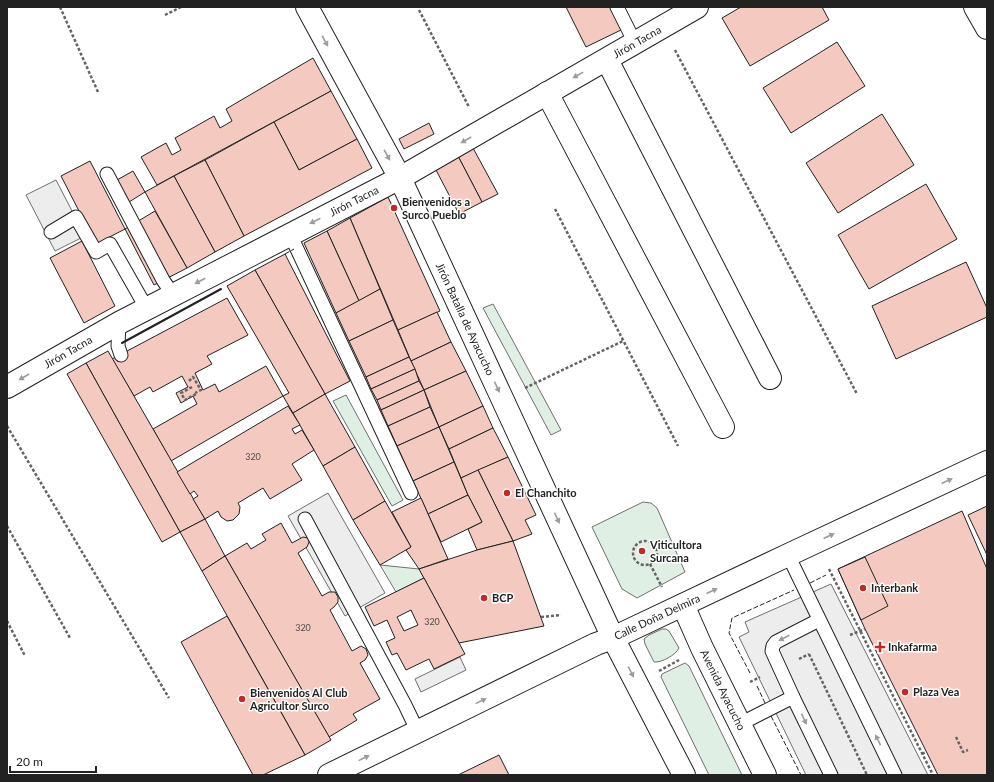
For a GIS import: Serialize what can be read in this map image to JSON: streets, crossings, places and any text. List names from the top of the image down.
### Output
{
  "streets": {
    "street": [
      "Jirón Tacna",
      "Jirón Batalla de Ayacucho",
      "Calle Doña Delmira",
      "Avenida Ayacucho"
    ]
  },
  "crossings": [
    ["Jirón Tacna", "Jirón Batalla de Ayacucho"],
    ["Jirón Batalla de Ayacucho", "Calle Doña Delmira"],
    ["Calle Doña Delmira", "Avenida Ayacucho"]
  ],
  "one_way": ["Jirón Tacna", "Calle Doña Delmira"],
  "places": {
    "other": [
      "Bienvenidos a Surco Pueblo",
      "El Chanchito",
      "Viticultora Surcana",
      "Interbank",
      "BCP",
      "Plaza Vea",
      "Bienvenidos Al Club Agricultor Surco"
    ],
    "health": ["Inkafarma"]
  },
  "house_numbers": ["320", "320", "320"],
  "scale_bar": "20 m"
}
